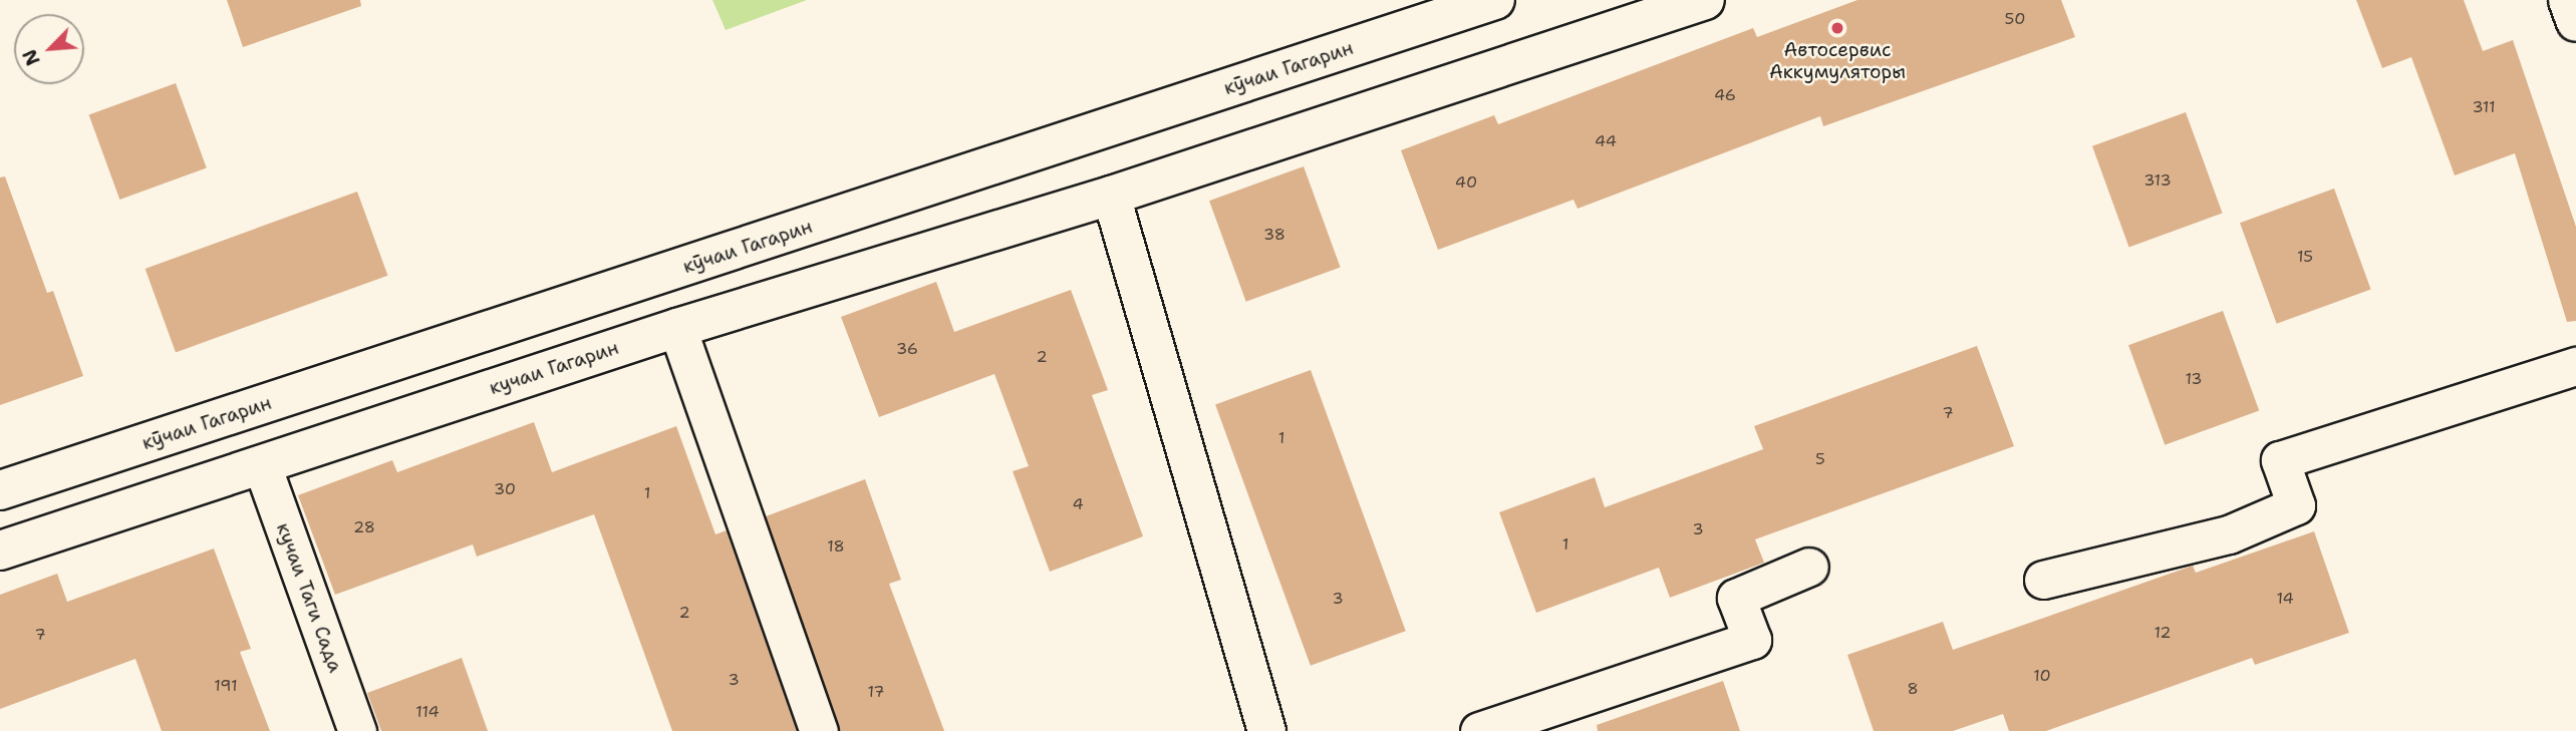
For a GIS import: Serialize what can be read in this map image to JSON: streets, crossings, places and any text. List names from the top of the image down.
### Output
{
  "streets": {
    "main road": ["кӯчаи Гагарин", "кучаи Гагарин"],
    "street": ["кучаи Таги Сада"]
  },
  "crossings": [
    ["кучаи Гагарин", "кучаи Таги Сада"]
  ],
  "places": ["Автосервис Аккумуляторы"],
  "house_numbers": [
    "50",
    "46",
    "311",
    "44",
    "313",
    "40",
    "38",
    "15",
    "36",
    "2",
    "13",
    "7",
    "1",
    "5",
    "30",
    "1",
    "4",
    "28",
    "3",
    "1",
    "18",
    "3",
    "14",
    "2",
    "12",
    "7",
    "10",
    "3",
    "191",
    "8",
    "17",
    "114"
  ],
  "north": "bottom left"
}
